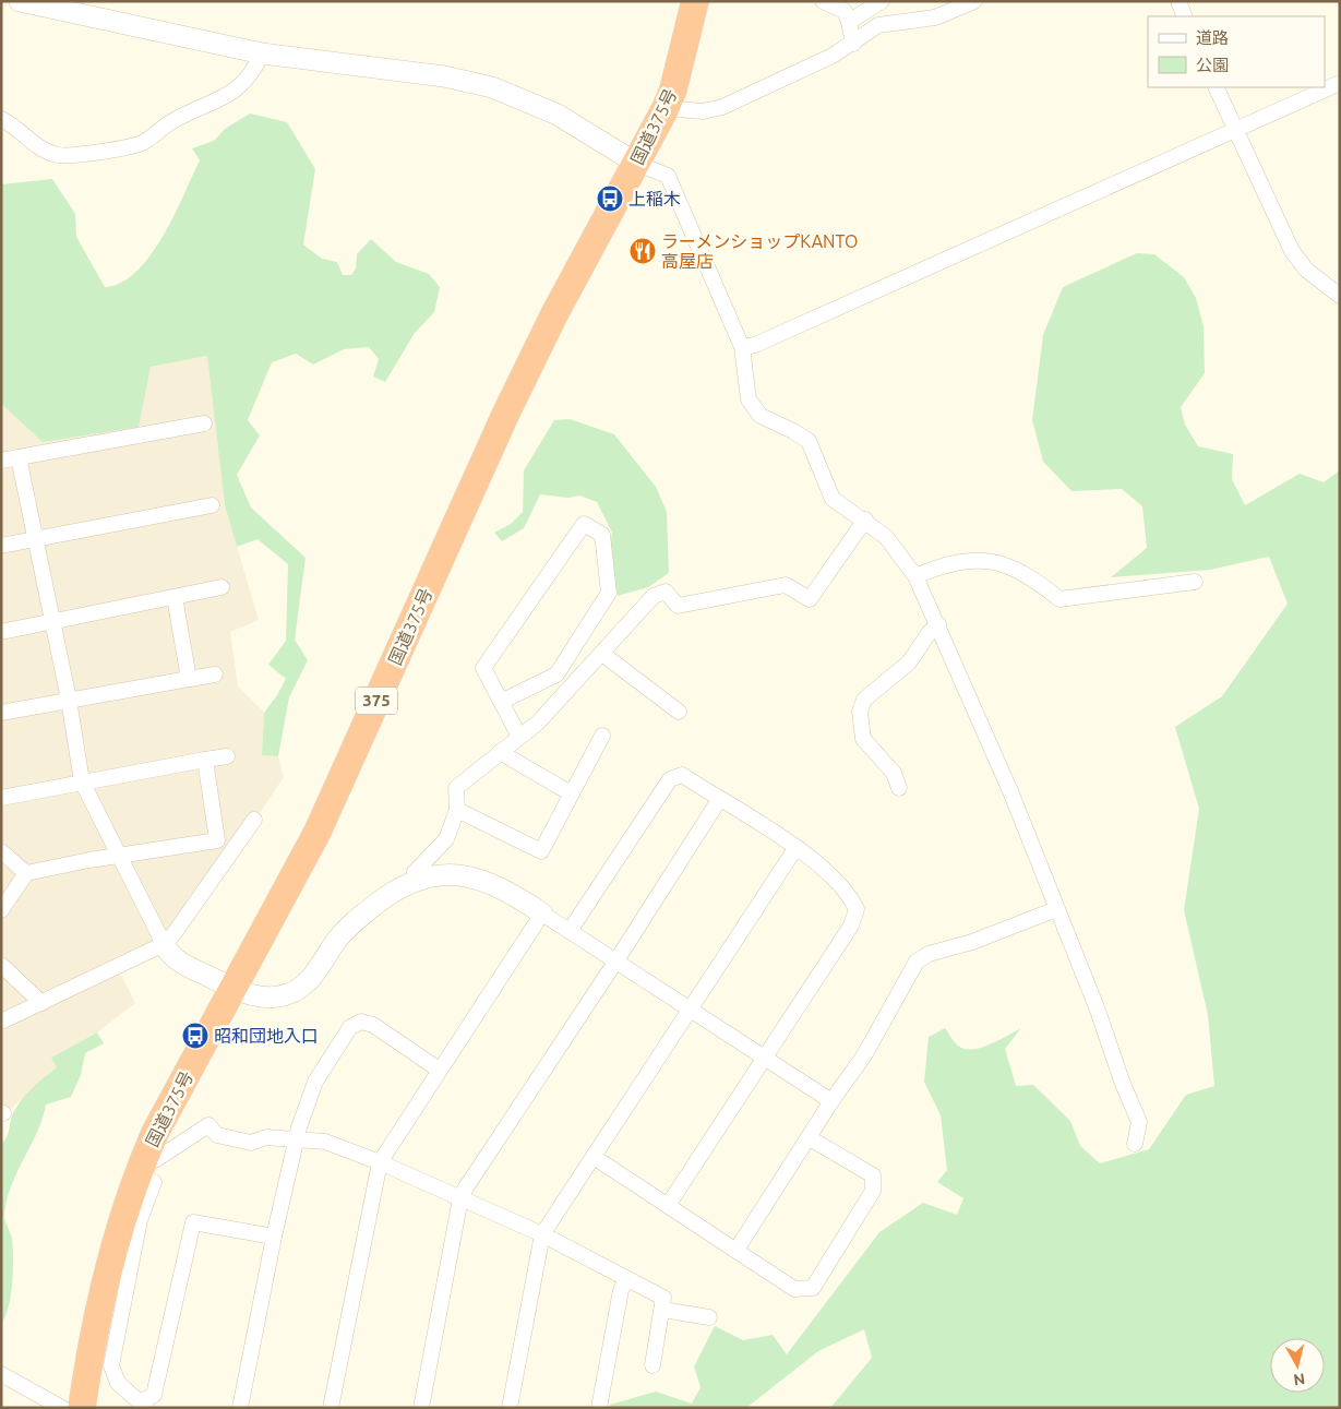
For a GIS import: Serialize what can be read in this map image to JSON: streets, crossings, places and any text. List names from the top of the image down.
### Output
{
  "streets": {
    "highway": ["国道375号", "375"]
  },
  "places": {
    "bus stop": ["上稲木", "昭和団地入口"],
    "restaurant": ["ラーメンショップKANTO 高屋店"]
  },
  "legend": ["道路", "公園"],
  "north": "bottom"
}
